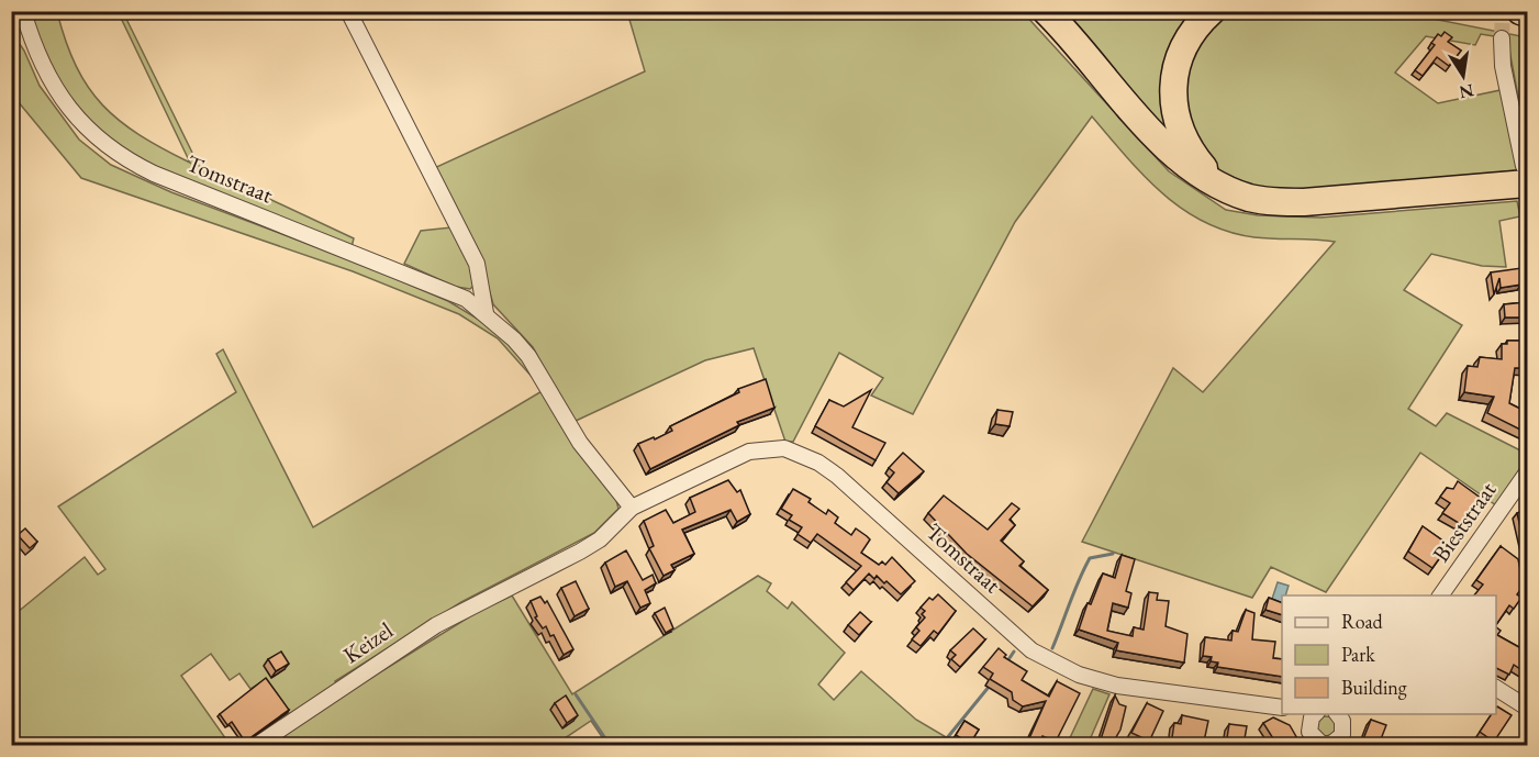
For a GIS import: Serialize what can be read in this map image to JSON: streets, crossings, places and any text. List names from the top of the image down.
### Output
{
  "streets": {
    "street": ["Tomstraat", "Bieststraat", "Keizel"]
  },
  "crossings": [
    ["Tomstraat", "Keizel"]
  ],
  "legend": ["Road", "Park", "Building"],
  "north": "bottom"
}
